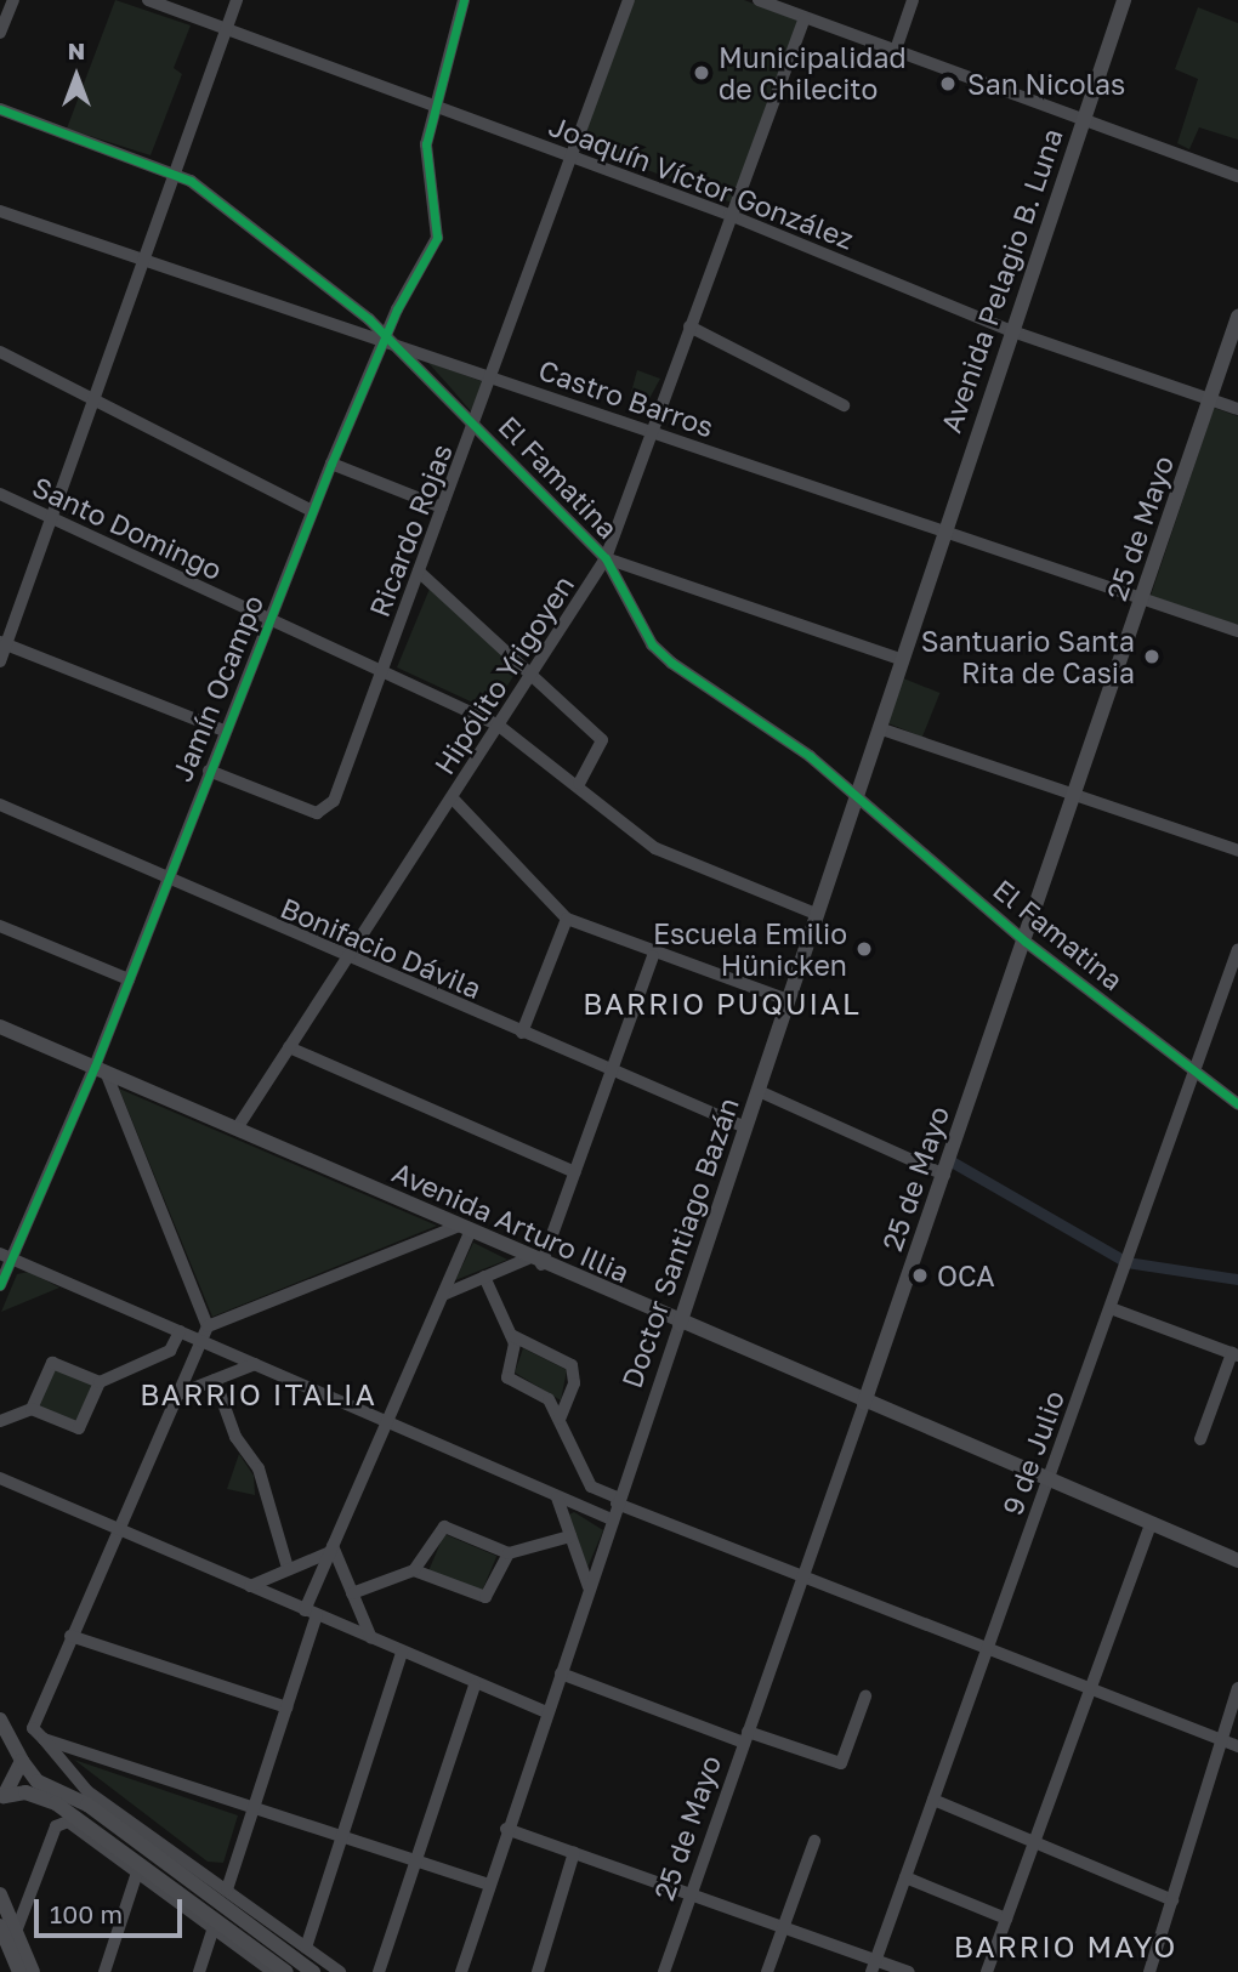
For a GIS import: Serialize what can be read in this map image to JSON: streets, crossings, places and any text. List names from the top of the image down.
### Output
{
  "streets": {
    "main road": [
      "Avenida Pelagio B. Luna",
      "25 de Mayo",
      "Avenida Arturo Illia",
      "Doctor Santiago Bazán"
    ],
    "street": [
      "Joaquín Víctor González",
      "Castro Barros",
      "El Famatina",
      "Santo Domingo",
      "Ricardo Rojas",
      "Hipólito Yrigoyen",
      "Jamín Ocampo",
      "Bonifacio Dávila",
      "9 de Julio"
    ]
  },
  "crossings": [
    ["Joaquín Víctor González", "Avenida Pelagio B. Luna"],
    ["Joaquín Víctor González", "25 de Mayo"],
    ["Joaquín Víctor González", "Ricardo Rojas"],
    ["Joaquín Víctor González", "Hipólito Yrigoyen"],
    ["Joaquín Víctor González", "Jamín Ocampo"],
    ["Avenida Pelagio B. Luna", "Castro Barros"],
    ["Avenida Pelagio B. Luna", "Doctor Santiago Bazán"],
    ["Castro Barros", "El Famatina"],
    ["Castro Barros", "25 de Mayo"],
    ["Castro Barros", "Ricardo Rojas"],
    ["Castro Barros", "Hipólito Yrigoyen"],
    ["Castro Barros", "Jamín Ocampo"],
    ["Castro Barros", "Doctor Santiago Bazán"],
    ["El Famatina", "25 de Mayo"],
    ["El Famatina", "Ricardo Rojas"],
    ["El Famatina", "Hipólito Yrigoyen"],
    ["El Famatina", "Jamín Ocampo"],
    ["El Famatina", "Doctor Santiago Bazán"],
    ["El Famatina", "9 de Julio"],
    ["Santo Domingo", "Ricardo Rojas"],
    ["Santo Domingo", "Hipólito Yrigoyen"],
    ["Santo Domingo", "Jamín Ocampo"],
    ["Santo Domingo", "Doctor Santiago Bazán"],
    ["25 de Mayo", "Avenida Arturo Illia"],
    ["Ricardo Rojas", "Jamín Ocampo"],
    ["Hipólito Yrigoyen", "Bonifacio Dávila"],
    ["Hipólito Yrigoyen", "Avenida Arturo Illia"],
    ["Jamín Ocampo", "Bonifacio Dávila"],
    ["Jamín Ocampo", "Avenida Arturo Illia"],
    ["Bonifacio Dávila", "Doctor Santiago Bazán"],
    ["Avenida Arturo Illia", "Doctor Santiago Bazán"],
    ["Avenida Arturo Illia", "9 de Julio"]
  ],
  "districts": ["BARRIO PUQUIAL", "BARRIO ITALIA", "BARRIO MAYO"],
  "places": [
    "Municipalidad de Chilecito",
    "San Nicolas",
    "Santuario Santa Rita de Casia",
    "Escuela Emilio Hünicken",
    "OCA"
  ],
  "scale_bar": "100 m",
  "north": "top"
}
